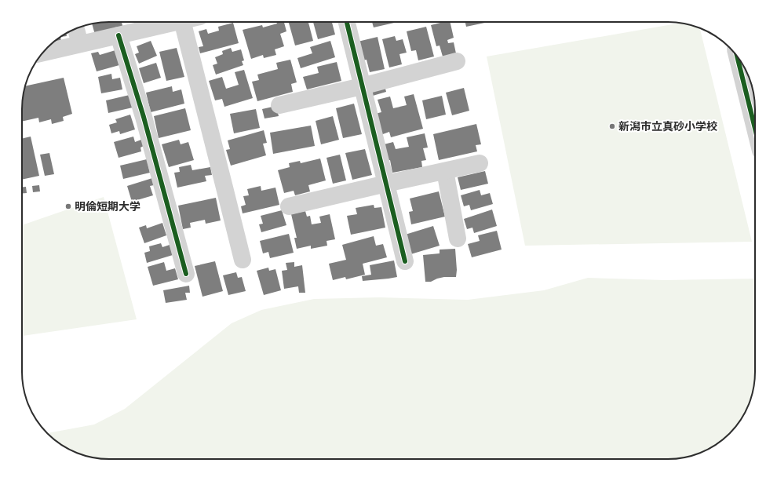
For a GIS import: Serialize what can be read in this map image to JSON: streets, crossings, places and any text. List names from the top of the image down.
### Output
{
  "places": ["新潟市立真砂小学校", "明倫短期大学"]
}
